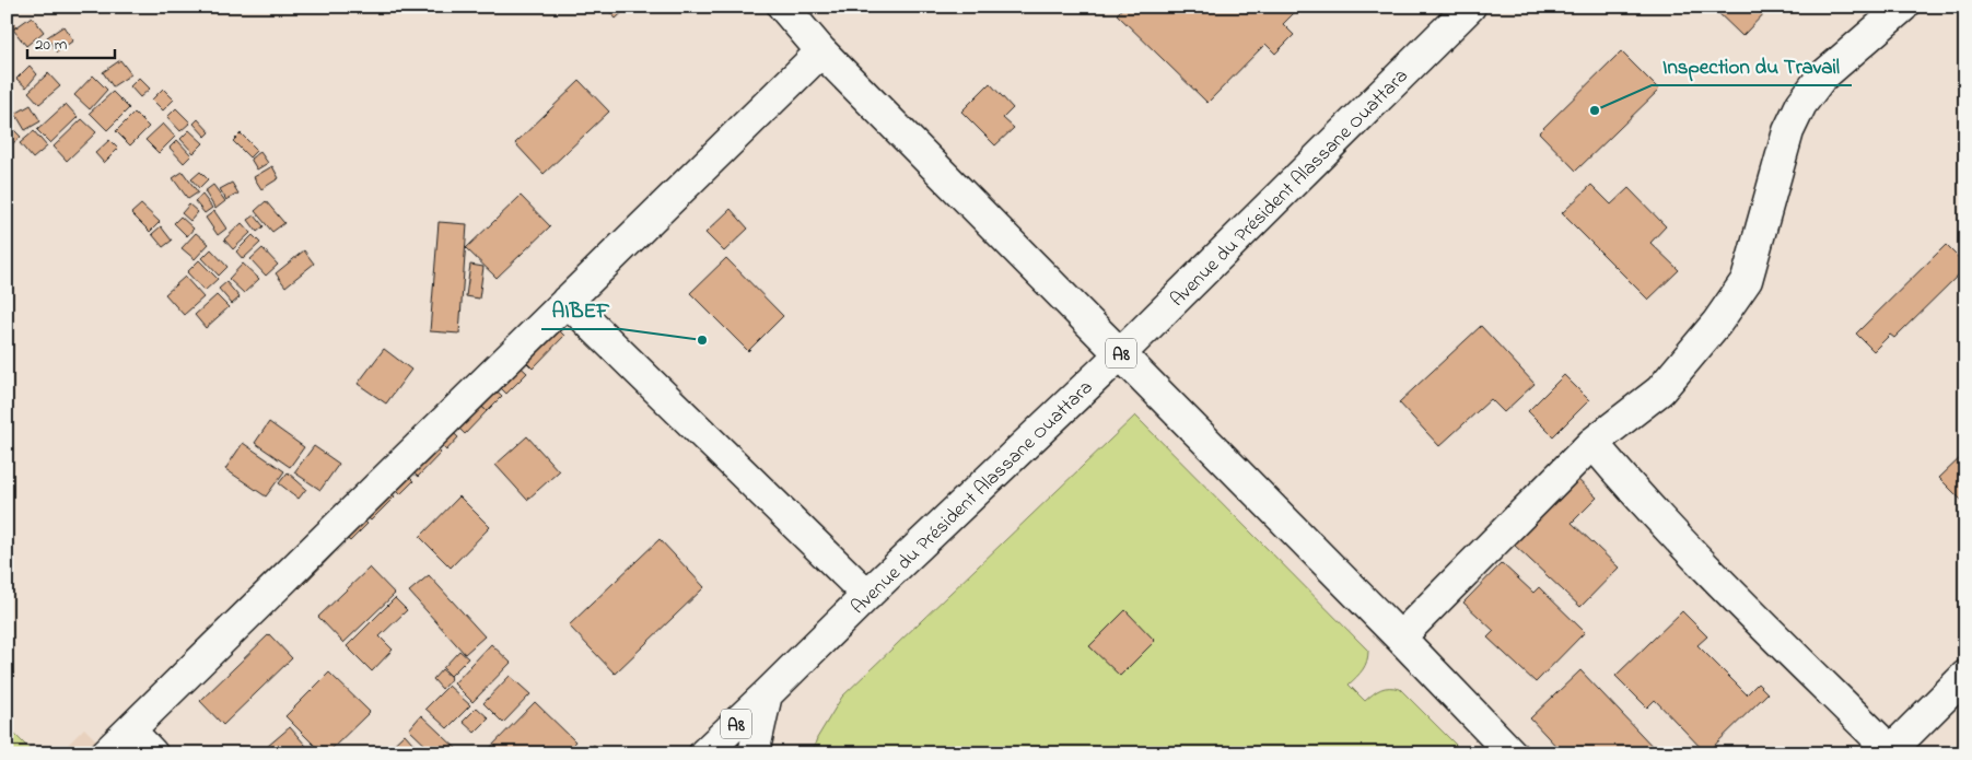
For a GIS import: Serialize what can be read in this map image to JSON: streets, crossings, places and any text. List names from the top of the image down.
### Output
{
  "streets": {
    "street": ["Avenue du Président Alassane Ouattara", "A8"]
  },
  "crossings": [
    ["Avenue du Président Alassane Ouattara", "A8"]
  ],
  "places": ["Inspection du Travail", "AIBEF"],
  "scale_bar": "20 m"
}
